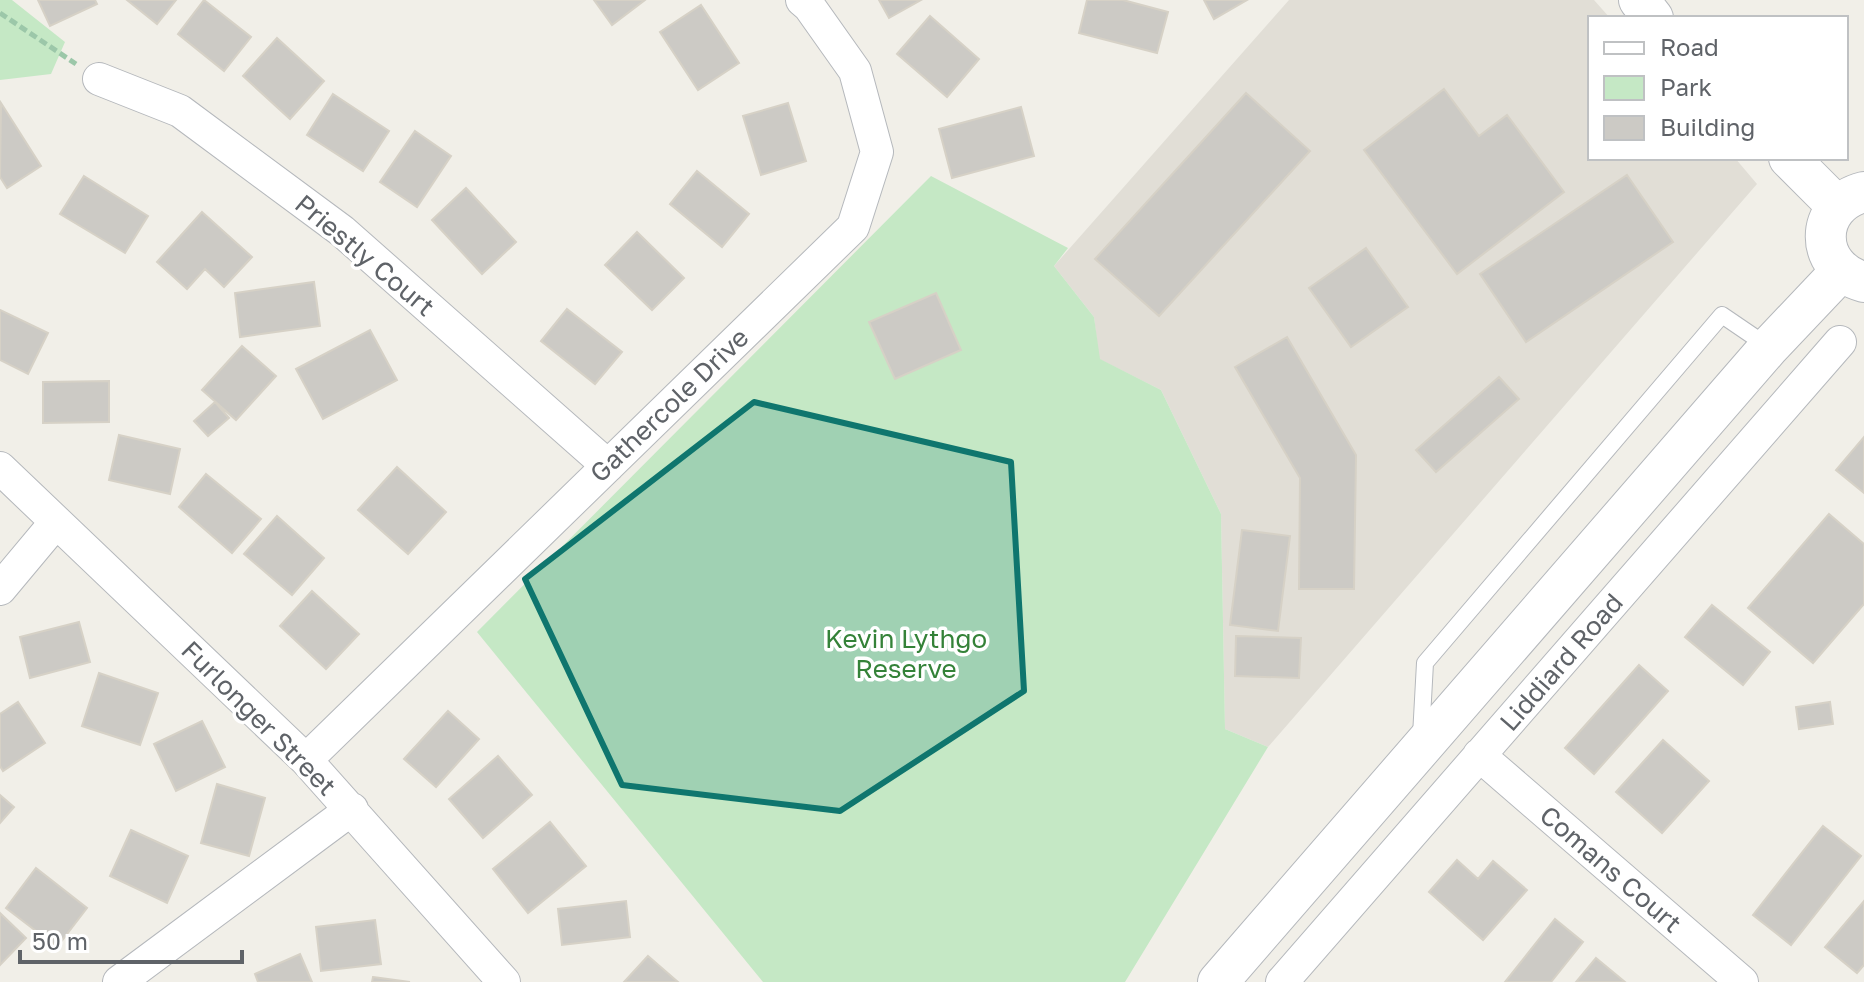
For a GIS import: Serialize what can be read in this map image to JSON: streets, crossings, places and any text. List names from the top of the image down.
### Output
{
  "streets": {
    "street": [
      "Priestly Court",
      "Gathercole Drive",
      "Liddiard Road",
      "Furlonger Street",
      "Comans Court"
    ]
  },
  "crossings": [
    ["Priestly Court", "Gathercole Drive"],
    ["Gathercole Drive", "Furlonger Street"],
    ["Liddiard Road", "Comans Court"]
  ],
  "parks": ["Kevin Lythgo Reserve"],
  "legend": ["Road", "Park", "Building"],
  "scale_bar": "50 m"
}
